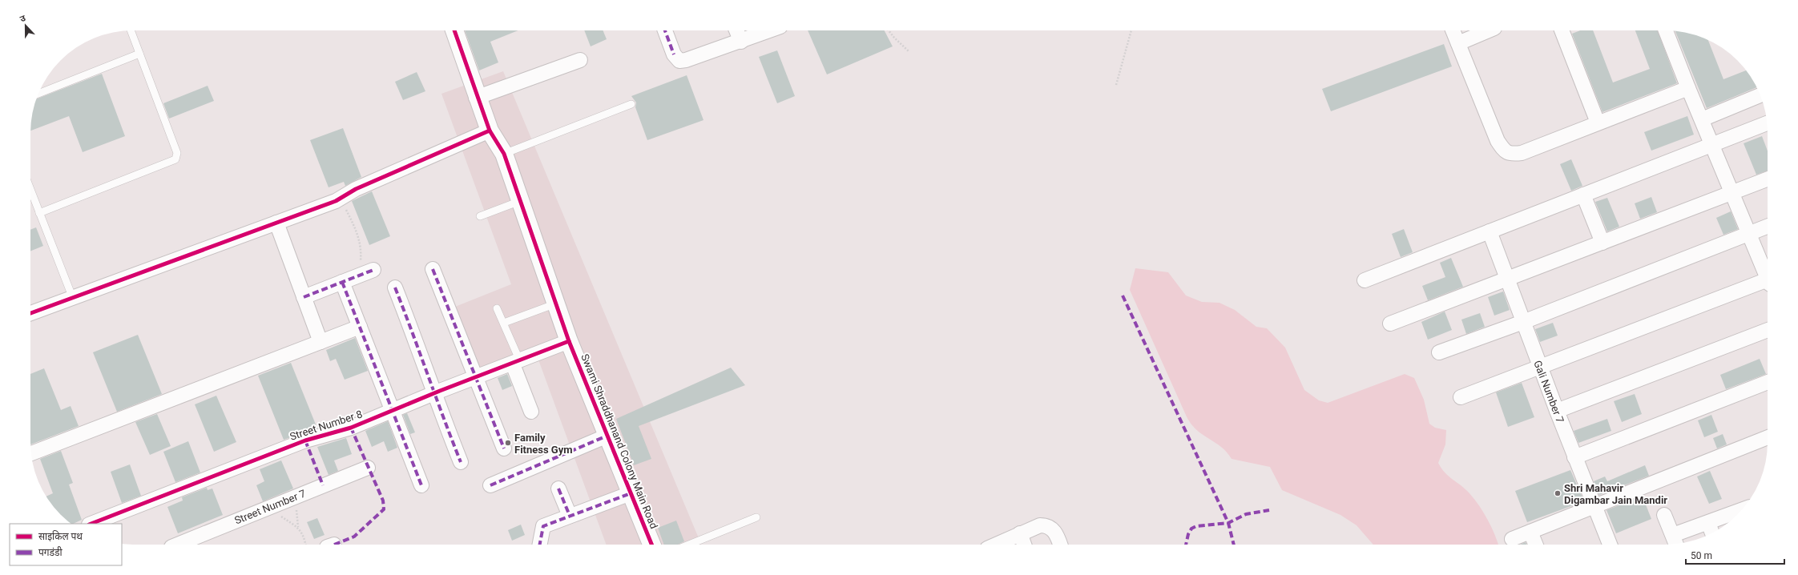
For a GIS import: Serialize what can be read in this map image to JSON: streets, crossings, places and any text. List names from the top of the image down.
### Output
{
  "streets": {
    "street": [
      "Gali Number 7",
      "Street Number 8",
      "Swami Shraddhanand Colony Main Road",
      "Street Number 7"
    ]
  },
  "crossings": [
    ["Street Number 8", "Swami Shraddhanand Colony Main Road"]
  ],
  "places": ["Family Fitness Gym", "Shri Mahavir Digambar Jain Mandir"],
  "legend": ["साइकिल पथ", "पगडंडी"],
  "scale_bar": "50 m",
  "north": "top"
}
